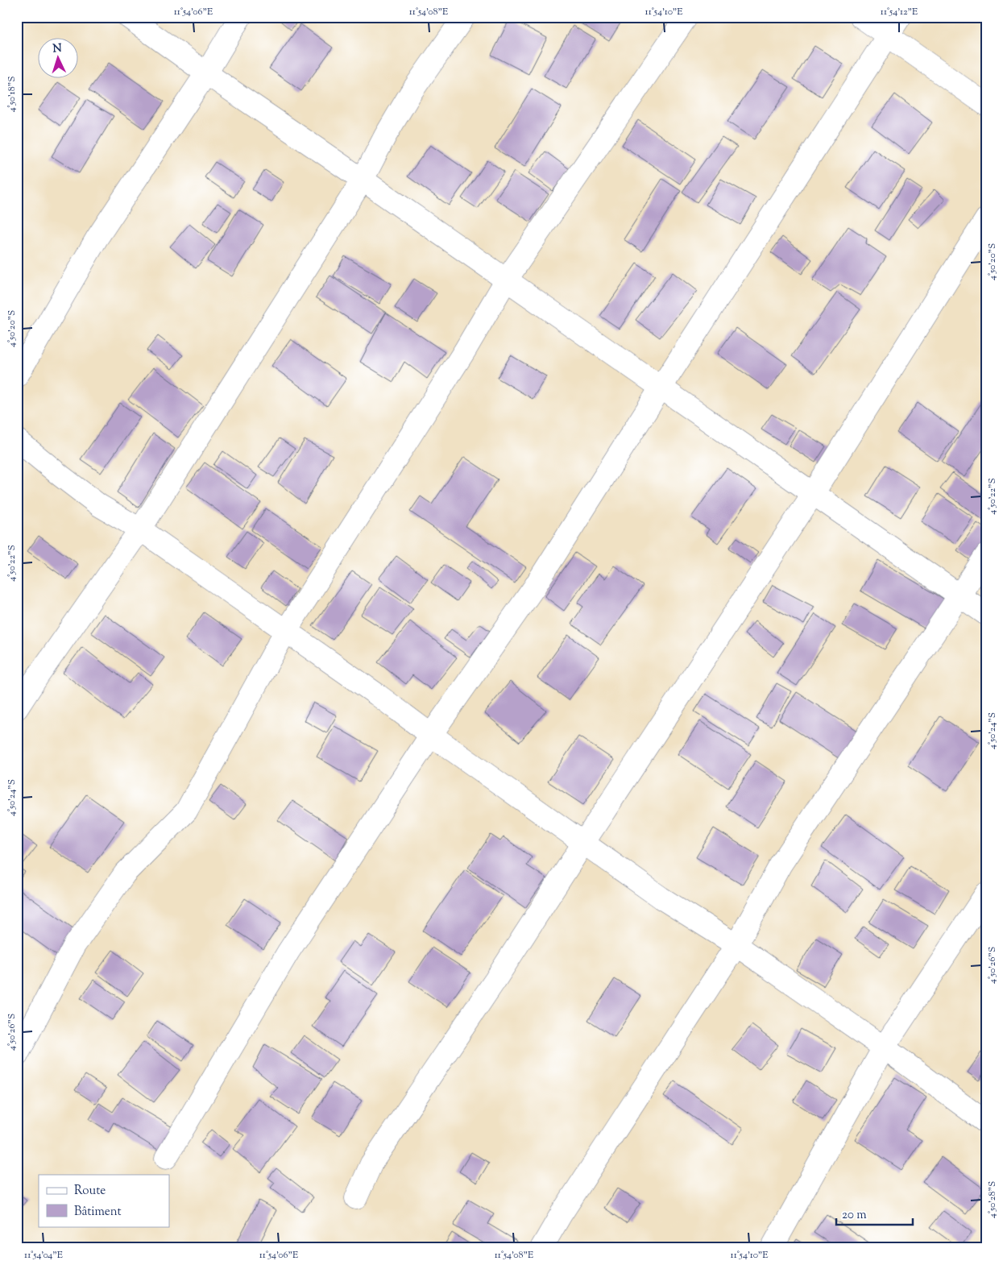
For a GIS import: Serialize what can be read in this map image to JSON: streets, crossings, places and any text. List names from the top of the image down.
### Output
{
  "legend": ["Route", "Bâtiment"],
  "scale_bar": "20 m",
  "north": "top",
  "coordinates": [
    "11°54'06\"E",
    "11°54'08\"E",
    "11°54'10\"E",
    "11°54'12\"E",
    "4°50'18\"S",
    "4°50'20\"S",
    "4°50'22\"S",
    "4°50'24\"S",
    "4°50'26\"S",
    "4°50'28\"S",
    "11°54'04\"E"
  ]
}
